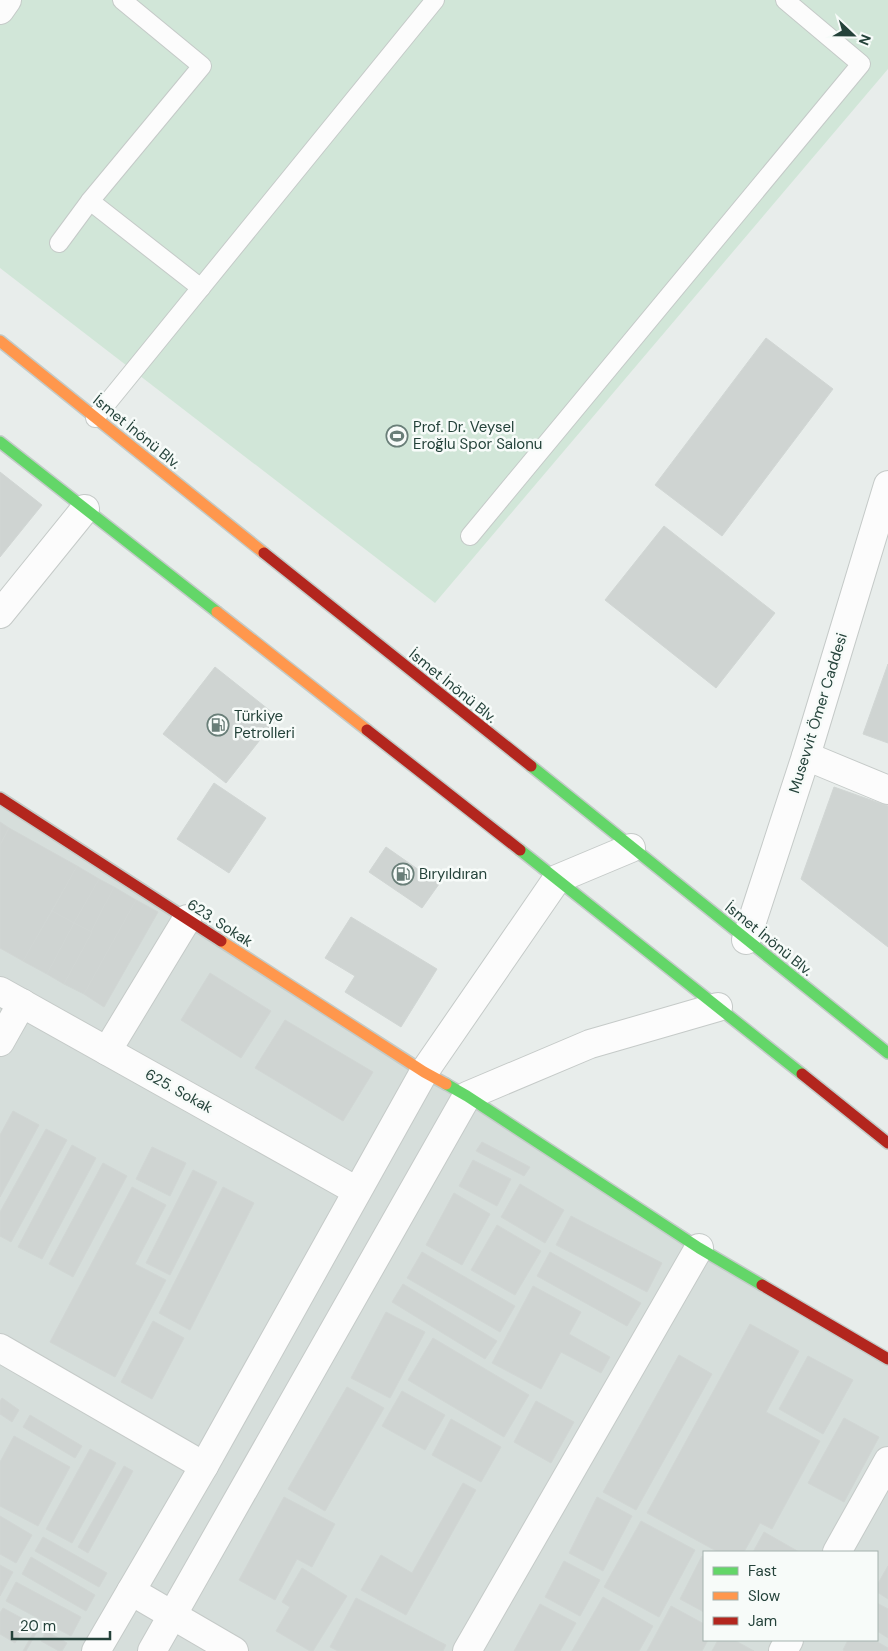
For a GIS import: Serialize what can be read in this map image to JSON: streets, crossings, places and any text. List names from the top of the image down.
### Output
{
  "streets": {
    "main road": ["İsmet İnönü Blv.", "623. Sokak"],
    "street": ["Musevvit Ömer Caddesi", "625. Sokak"]
  },
  "crossings": [
    ["İsmet İnönü Blv.", "Musevvit Ömer Caddesi"]
  ],
  "places": {
    "sports": ["Prof. Dr. Veysel Eroğlu Spor Salonu"],
    "fuel station": ["Türkiye Petrolleri", "Bıryıldıran"]
  },
  "legend": ["Fast", "Slow", "Jam"],
  "scale_bar": "20 m",
  "north": "right"
}
